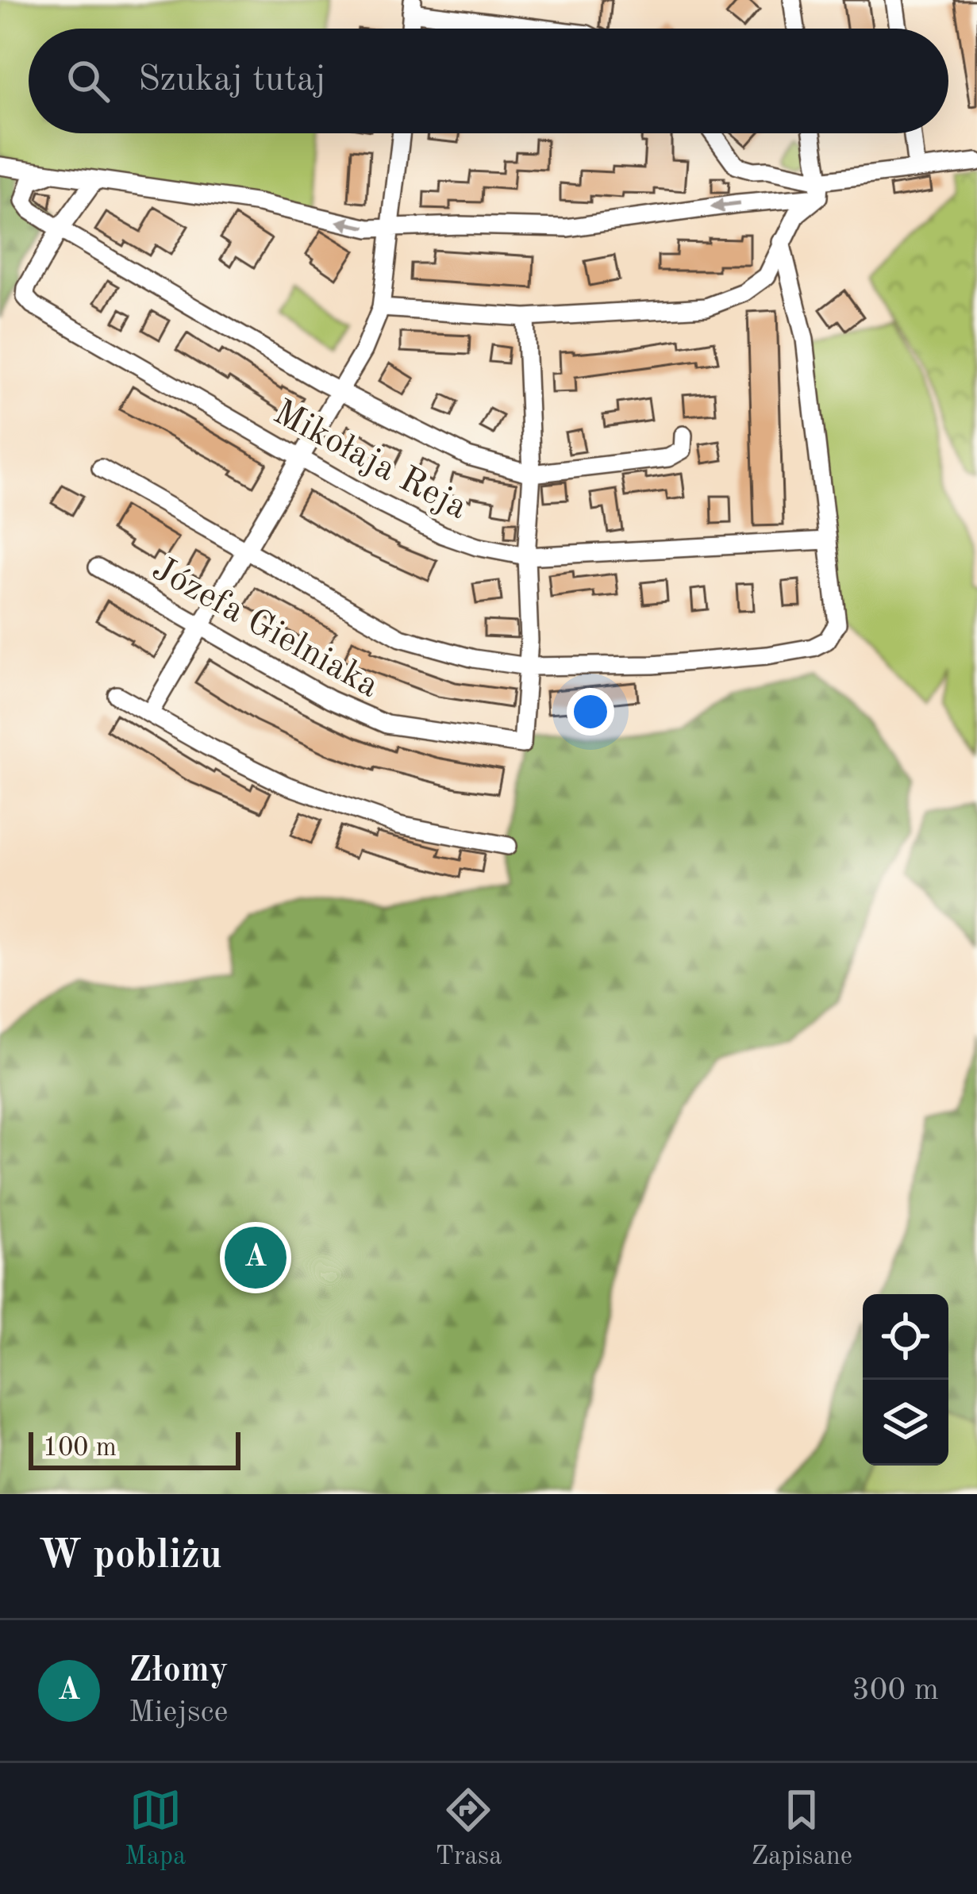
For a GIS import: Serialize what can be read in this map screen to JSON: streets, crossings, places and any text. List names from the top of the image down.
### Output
{
  "streets": {
    "street": ["Mikołaja Reja", "Józefa Gielniaka"]
  },
  "scale_bar": "100 m",
  "page": {
    "search": "Szukaj tutaj",
    "pins": "A",
    "scale": "100 m",
    "heading": "W pobliżu",
    "list": [
      {
        "mark": "A",
        "name": "Złomy",
        "note": "Miejsce",
        "value": "300 m"
      }
    ],
    "nav": ["Mapa", "Trasa", "Zapisane"]
  }
}
